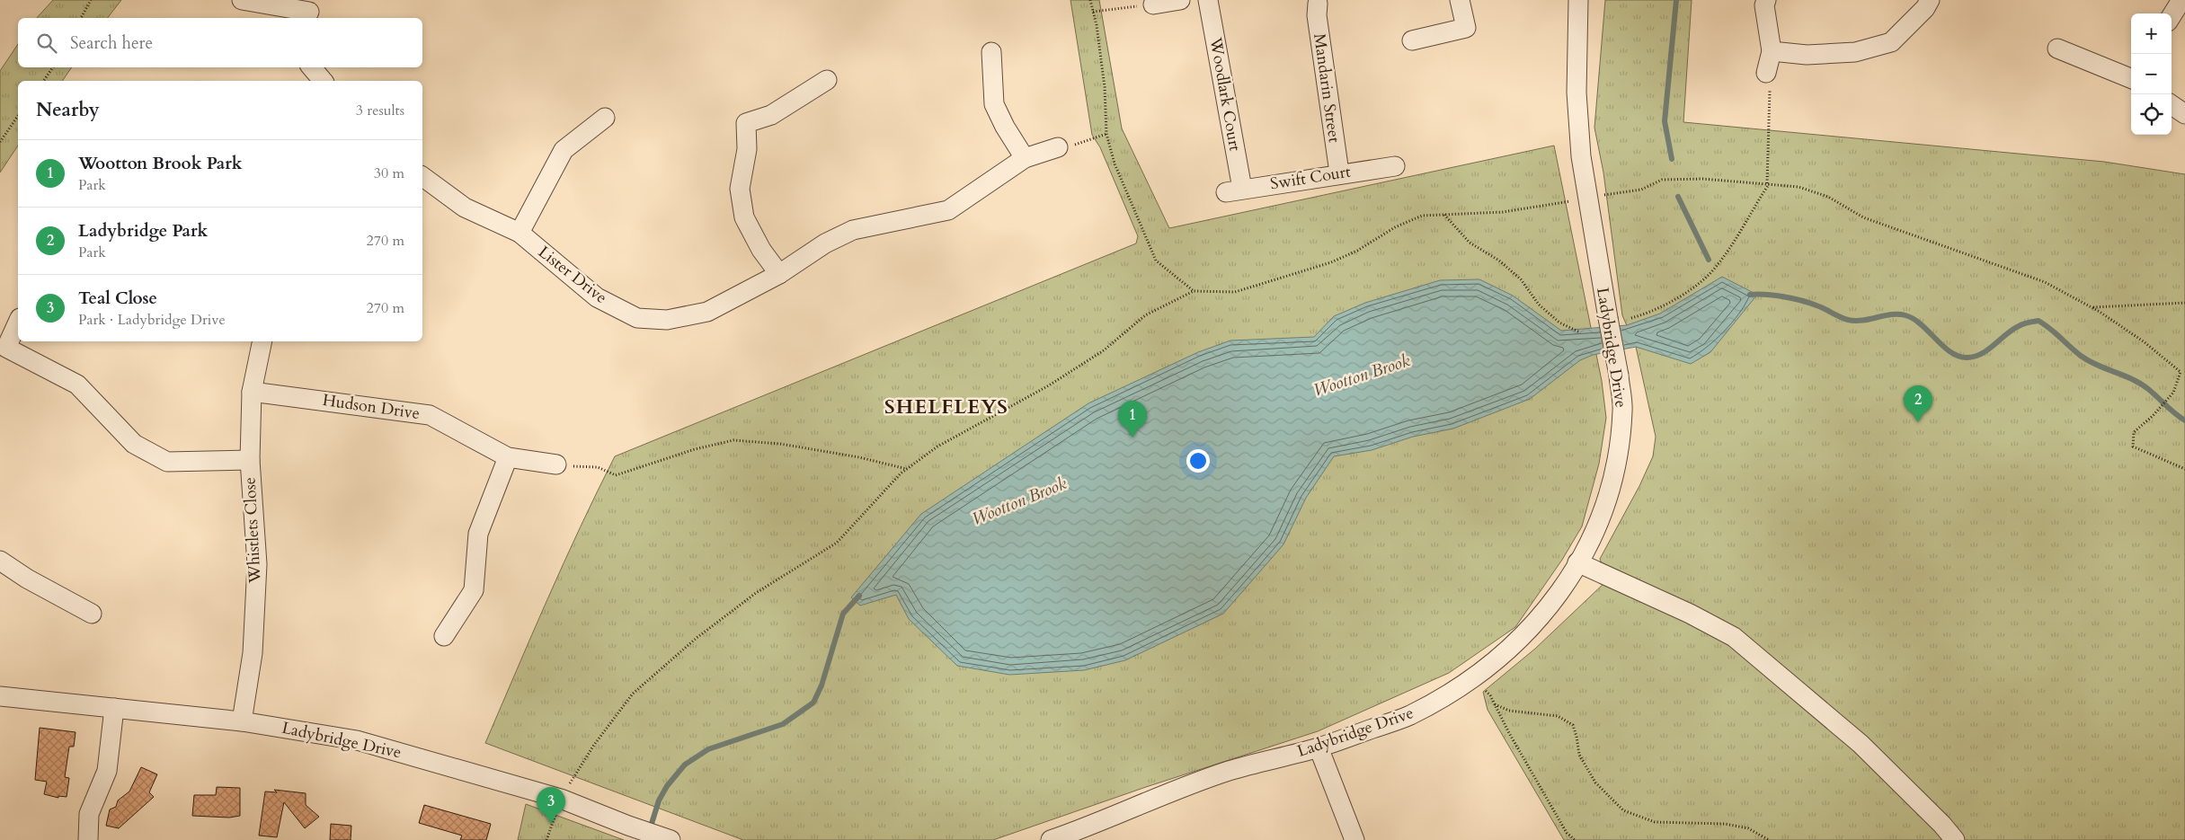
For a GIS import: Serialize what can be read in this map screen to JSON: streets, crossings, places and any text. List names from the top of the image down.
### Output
{
  "streets": {
    "street": [
      "Mandarin Street",
      "Woodlark Court",
      "Swift Court",
      "Lister Drive",
      "Ladybridge Drive",
      "Hudson Drive",
      "Whistlets Close"
    ]
  },
  "crossings": [
    ["Mandarin Street", "Swift Court"],
    ["Woodlark Court", "Swift Court"],
    ["Ladybridge Drive", "Whistlets Close"],
    ["Hudson Drive", "Whistlets Close"]
  ],
  "districts": ["SHELFLEYS"],
  "water": ["Wootton Brook"],
  "page": {
    "map_buttons": ["+", "−"],
    "search": "Search here",
    "heading": ["Nearby", "3 results"],
    "list": [
      {
        "mark": "1",
        "name": "Wootton Brook Park",
        "note": "Park",
        "value": "30 m"
      },
      {
        "mark": "2",
        "name": "Ladybridge Park",
        "note": "Park",
        "value": "270 m"
      },
      {
        "mark": "3",
        "name": "Teal Close",
        "note": "Park · Ladybridge Drive",
        "value": "270 m"
      }
    ],
    "pins": ["2", "1", "3"]
  }
}
